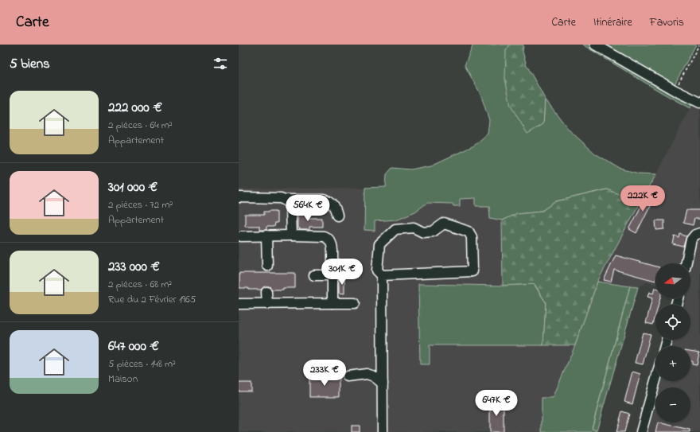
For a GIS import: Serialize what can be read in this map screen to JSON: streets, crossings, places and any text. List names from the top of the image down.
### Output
{
  "north": "left",
  "page": {
    "header": "Carte",
    "nav": ["Carte", "Itinéraire", "Favoris"],
    "heading": "5 biens",
    "list": [
      {
        "name": "222 000 €",
        "note": "2 pièces · 64 m² · Appartement"
      },
      {
        "name": "301 000 €",
        "note": "2 pièces · 72 m² · Appartement"
      },
      {
        "name": "233 000 €",
        "note": "2 pièces · 68 m² · Rue du 2 Février 1965"
      },
      {
        "name": "647 000 €",
        "note": "5 pièces · 148 m² · Maison"
      }
    ],
    "price": [
      "222K €",
      "564K €",
      "301K €",
      "233K €",
      "647K €"
    ],
    "map_buttons": ["+", "−"]
  }
}
